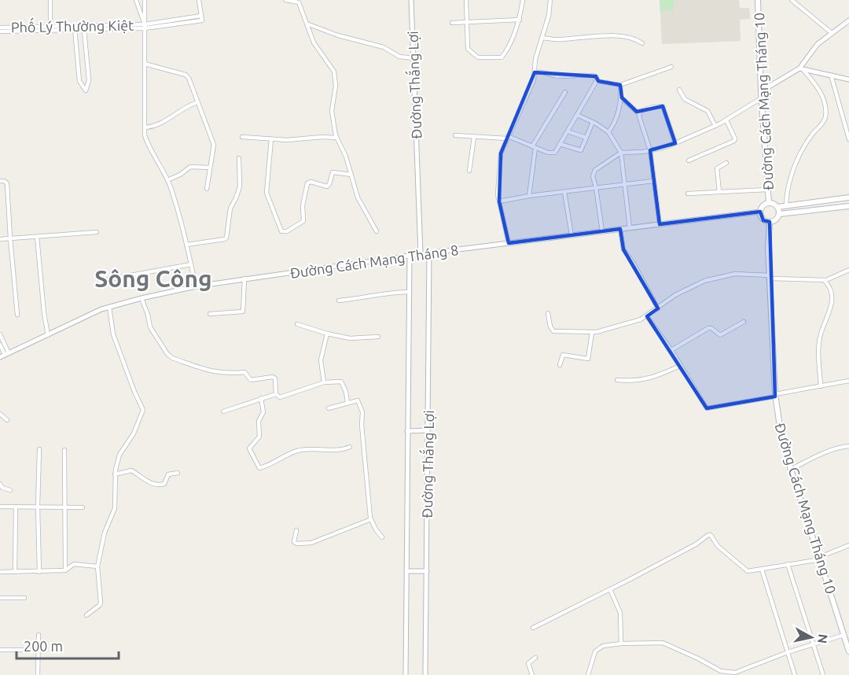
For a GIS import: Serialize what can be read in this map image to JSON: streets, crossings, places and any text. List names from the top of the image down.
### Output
{
  "streets": {
    "main road": ["Đường Cách Mạng Tháng 10"],
    "street": ["Phố Lý Thường Kiệt", "Đường Thắng Lợi", "Đường Cách Mạng Tháng 8"]
  },
  "crossings": [
    ["Đường Thắng Lợi", "Đường Cách Mạng Tháng 8"],
    ["Đường Cách Mạng Tháng 10", "Đường Cách Mạng Tháng 8"]
  ],
  "districts": ["Sông Công"],
  "scale_bar": "200 m",
  "north": "right"
}
